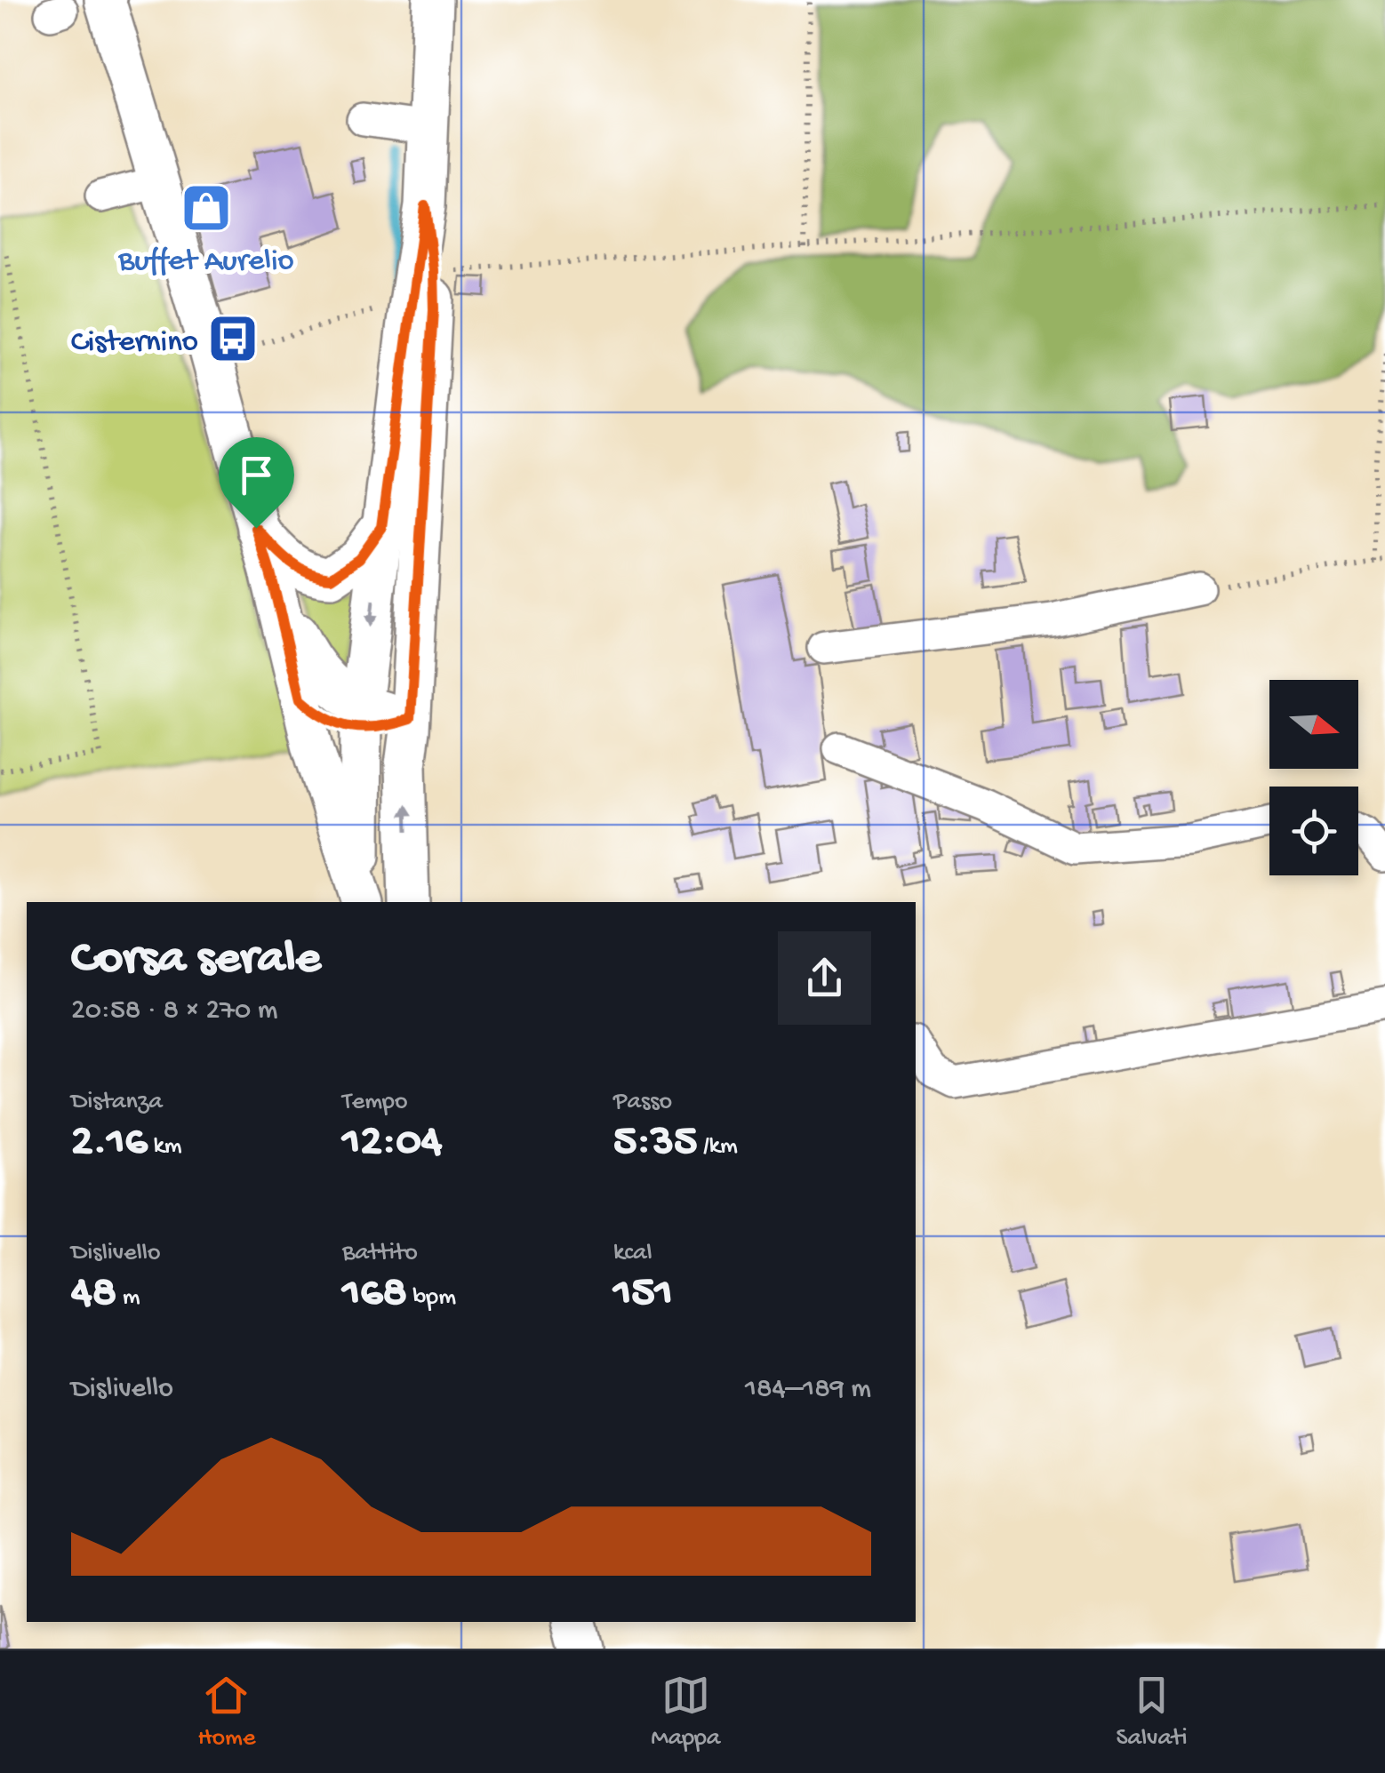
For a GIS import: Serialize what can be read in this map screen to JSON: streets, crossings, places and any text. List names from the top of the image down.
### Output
{
  "places": {
    "shop": ["Buffet Aurelio"],
    "bus stop": ["Cisternino"]
  },
  "north": "right",
  "page": {
    "heading": ["Corsa serale", "20:58 · 8 × 270 m"],
    "stats": [
      ["Distanza", "2.16 km"],
      ["Tempo", "12:04"],
      ["Passo", "5:35 /km"],
      ["Dislivello", "48 m"],
      ["Battito", "168 bpm"],
      ["kcal", "151"]
    ],
    "chart": ["Dislivello", "184–189 m"],
    "tabs": ["Home", "Mappa", "Salvati"]
  }
}
